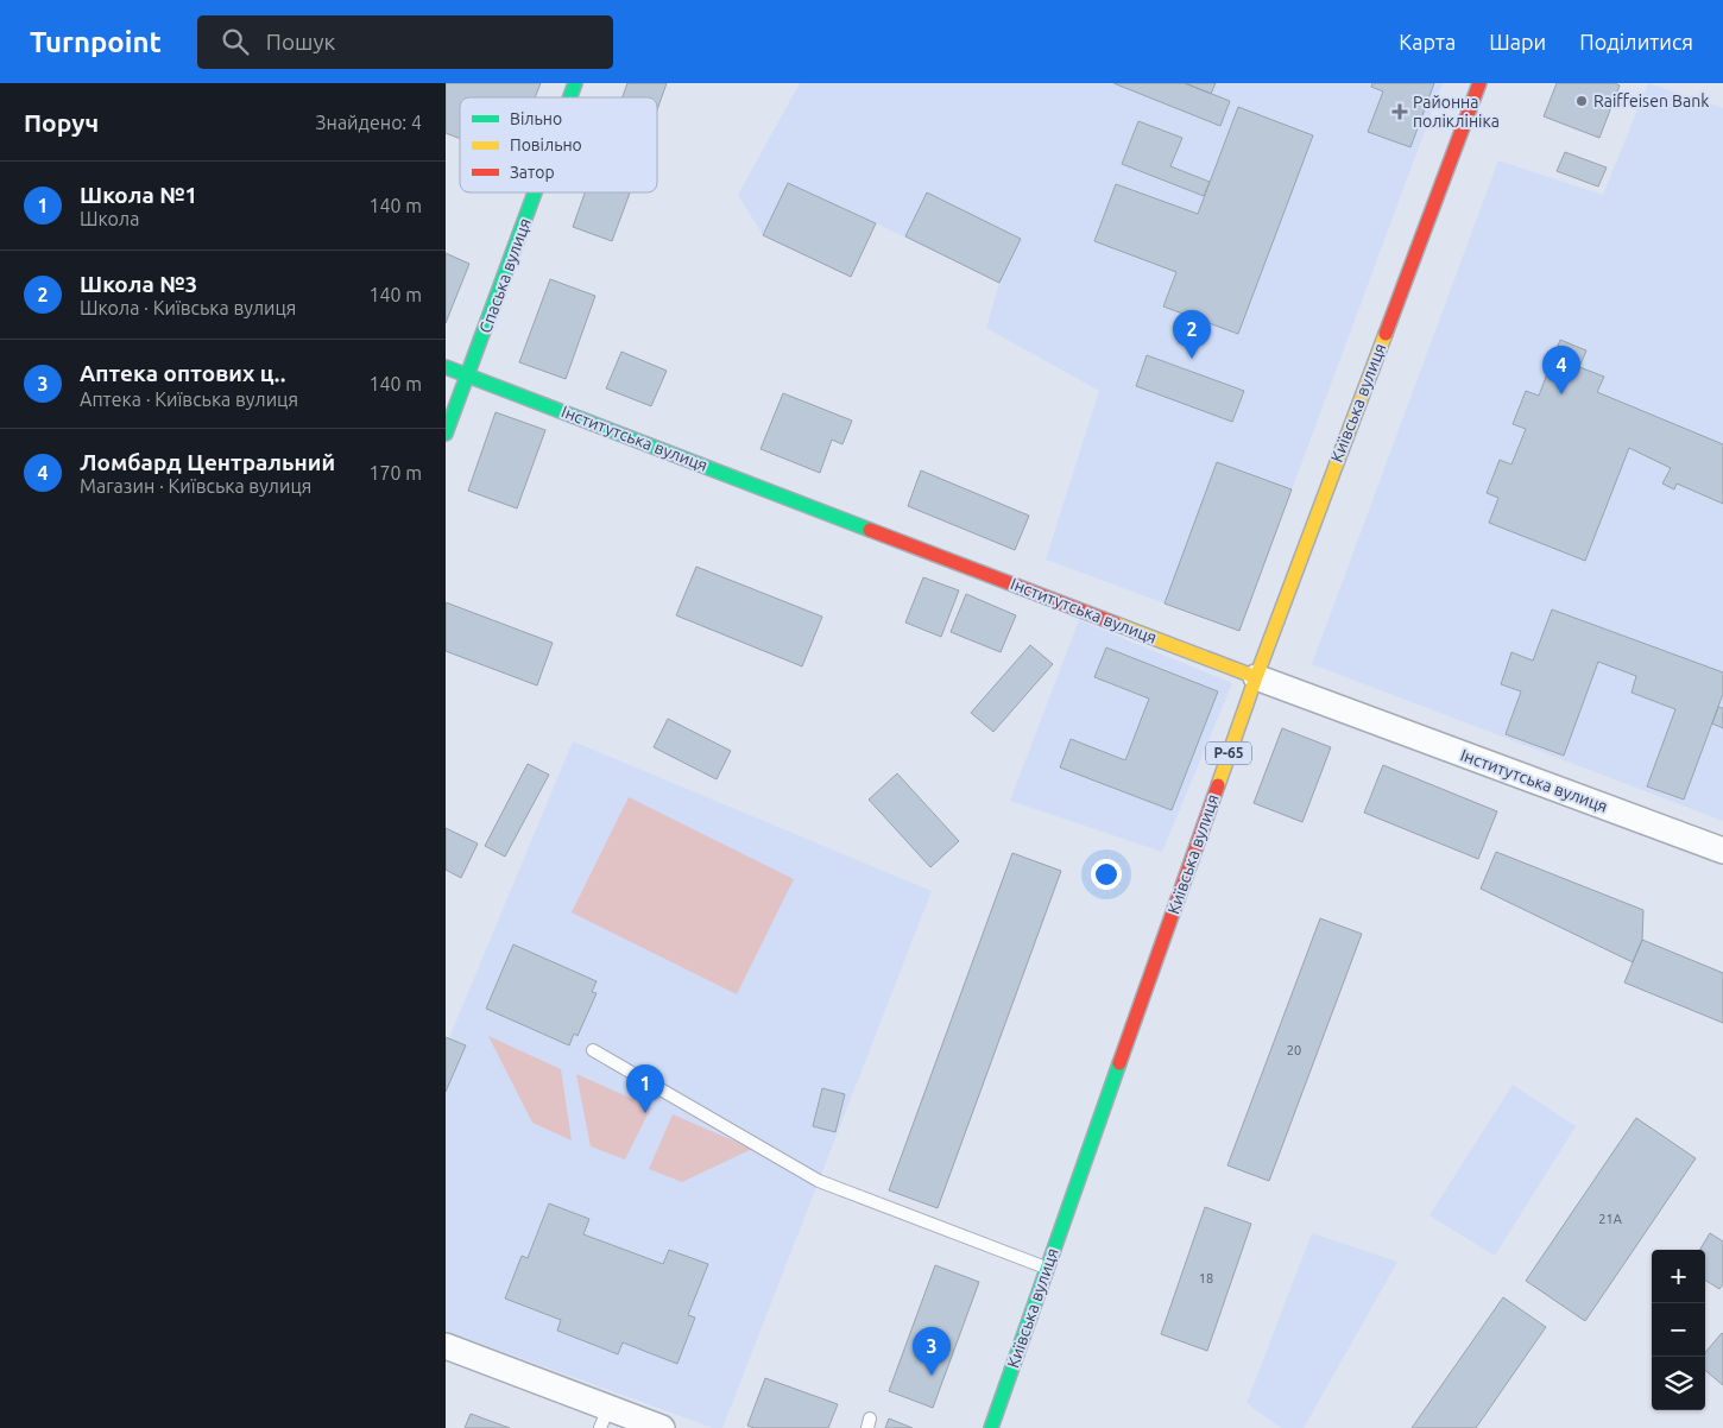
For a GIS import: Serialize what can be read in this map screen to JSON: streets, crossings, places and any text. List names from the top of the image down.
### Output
{
  "streets": {
    "main road": [
      "Спаська вулиця",
      "Київська вулиця",
      "Інститутська вулиця",
      "Р-65"
    ]
  },
  "crossings": [
    ["Спаська вулиця", "Інститутська вулиця"],
    ["Київська вулиця", "Інститутська вулиця"]
  ],
  "places": {
    "other": ["Raiffeisen Bank"],
    "health": ["Районна поліклініка"]
  },
  "house_numbers": ["20", "21А", "18"],
  "legend": ["Вільно", "Повільно", "Затор"],
  "page": {
    "header": "Turnpoint",
    "search": "Пошук",
    "nav": ["Карта", "Шари", "Поділитися"],
    "heading": ["Поруч", "Знайдено: 4"],
    "list": [
      {
        "mark": "1",
        "name": "Школа №1",
        "note": "Школа",
        "value": "140 m"
      },
      {
        "mark": "2",
        "name": "Школа №3",
        "note": "Школа · Київська вулиця",
        "value": "140 m"
      },
      {
        "mark": "3",
        "name": "Аптека оптових ц‥",
        "note": "Аптека · Київська вулиця",
        "value": "140 m"
      },
      {
        "mark": "4",
        "name": "Ломбард Центральний",
        "note": "Магазин · Київська вулиця",
        "value": "170 m"
      }
    ],
    "pins": [
      "2",
      "4",
      "1",
      "3"
    ],
    "map_buttons": ["+", "−"]
  }
}
